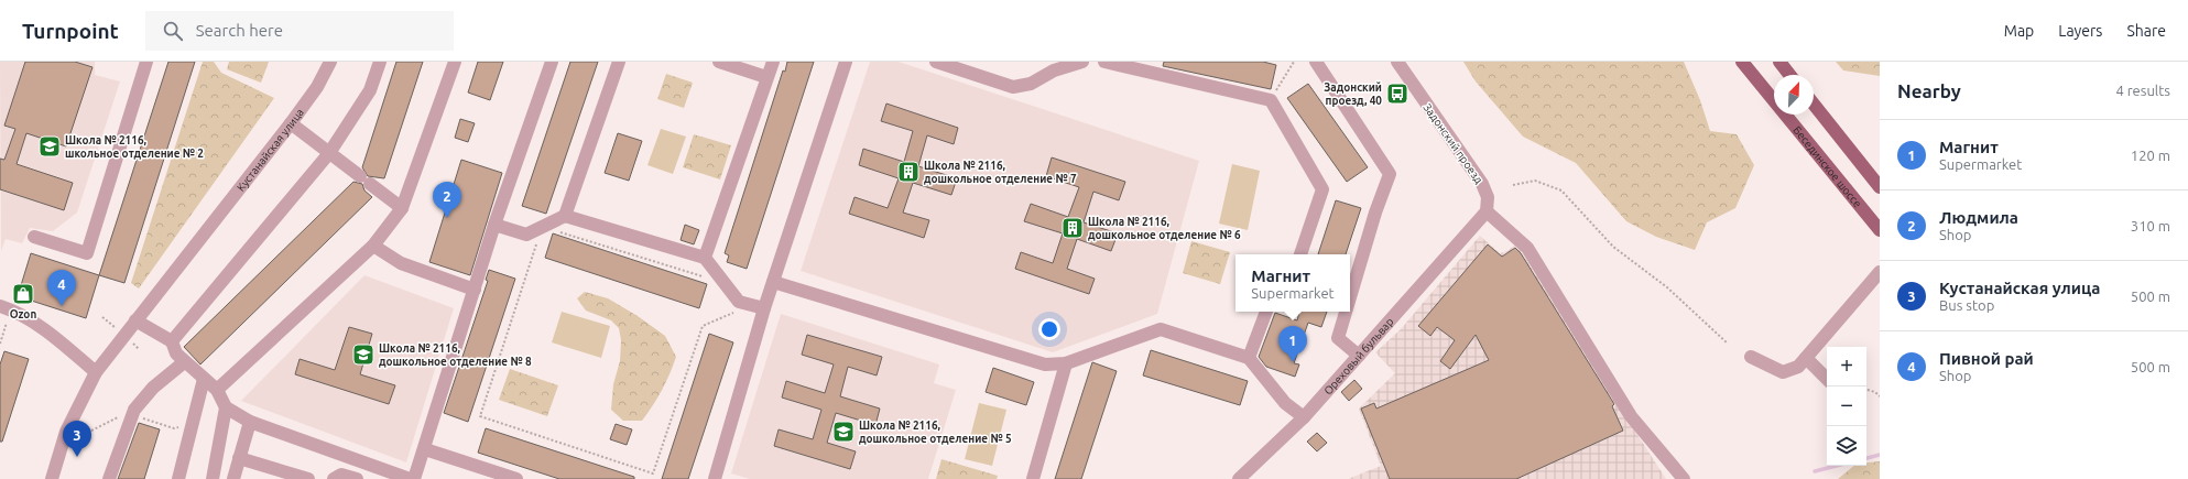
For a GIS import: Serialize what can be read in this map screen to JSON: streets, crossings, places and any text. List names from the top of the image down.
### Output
{
  "streets": {
    "main road": ["Бесединское шоссе"],
    "street": ["Задонский проезд", "Кустанайская улица", "Ореховый бульвар"]
  },
  "crossings": [
    ["Задонский проезд", "Ореховый бульвар"]
  ],
  "places": {
    "bus stop": ["Задонский проезд, 40"],
    "school or university": ["Школа № 2116, школьное отделение № 2", "Школа № 2116, дошкольное отделение № 8", "Школа № 2116, дошкольное отделение № 5"],
    "building": ["Школа № 2116, дошкольное отделение № 7", "Школа № 2116, дошкольное отделение № 6"],
    "shop": ["Ozon"]
  },
  "north": "top right",
  "page": {
    "header": "Turnpoint",
    "search": "Search here",
    "nav": ["Map", "Layers", "Share"],
    "heading": ["Nearby", "4 results"],
    "list": [
      {
        "mark": "1",
        "name": "Магнит",
        "note": "Supermarket",
        "value": "120 m"
      },
      {
        "mark": "2",
        "name": "Людмила",
        "note": "Shop",
        "value": "310 m"
      },
      {
        "mark": "3",
        "name": "Кустанайская улица",
        "note": "Bus stop",
        "value": "500 m"
      },
      {
        "mark": "4",
        "name": "Пивной рай",
        "note": "Shop",
        "value": "500 m"
      }
    ],
    "pins": [
      "2",
      "4",
      "1",
      "3"
    ],
    "popup": ["Магнит", "Supermarket"],
    "map_buttons": ["+", "−"]
  }
}
